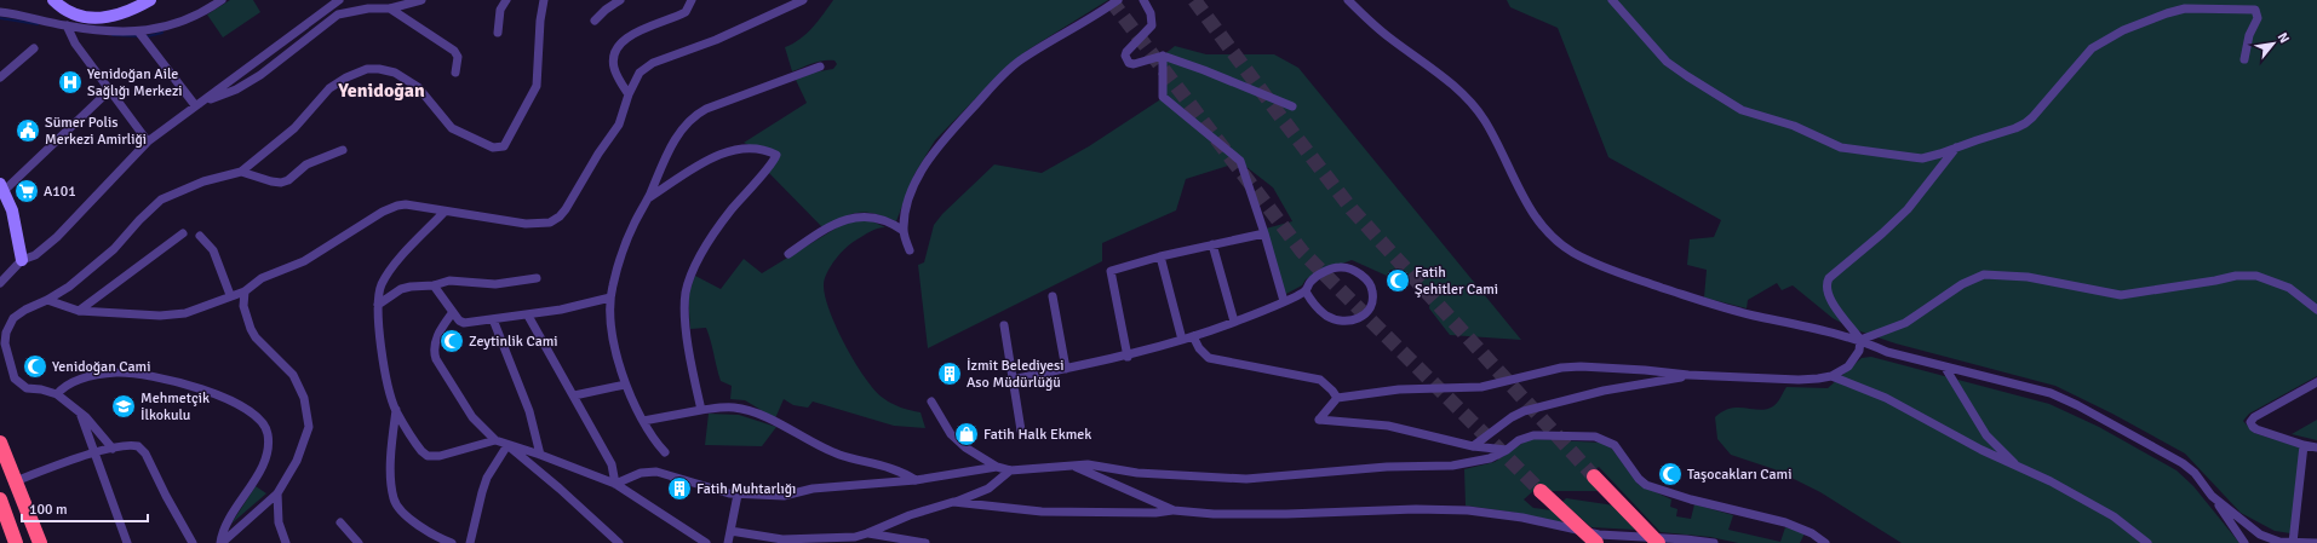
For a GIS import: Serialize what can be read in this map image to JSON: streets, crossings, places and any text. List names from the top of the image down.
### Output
{
  "districts": ["Yenidoğan"],
  "places": {
    "hospital": ["Yenidoğan Aile Sağlığı Merkezi"],
    "public building": ["Sümer Polis Merkezi Amirliği"],
    "supermarket": ["A101"],
    "mosque": [
      "Fatih Şehitler Cami",
      "Zeytinlik Cami",
      "Yenidoğan Cami",
      "Taşocakları Cami"
    ],
    "building": ["İzmit Belediyesi Aso Müdürlüğü", "Fatih Muhtarlığı"],
    "school or university": ["Mehmetçik İlkokulu"],
    "shop": ["Fatih Halk Ekmek"]
  },
  "scale_bar": "100 m",
  "north": "top right"
}
